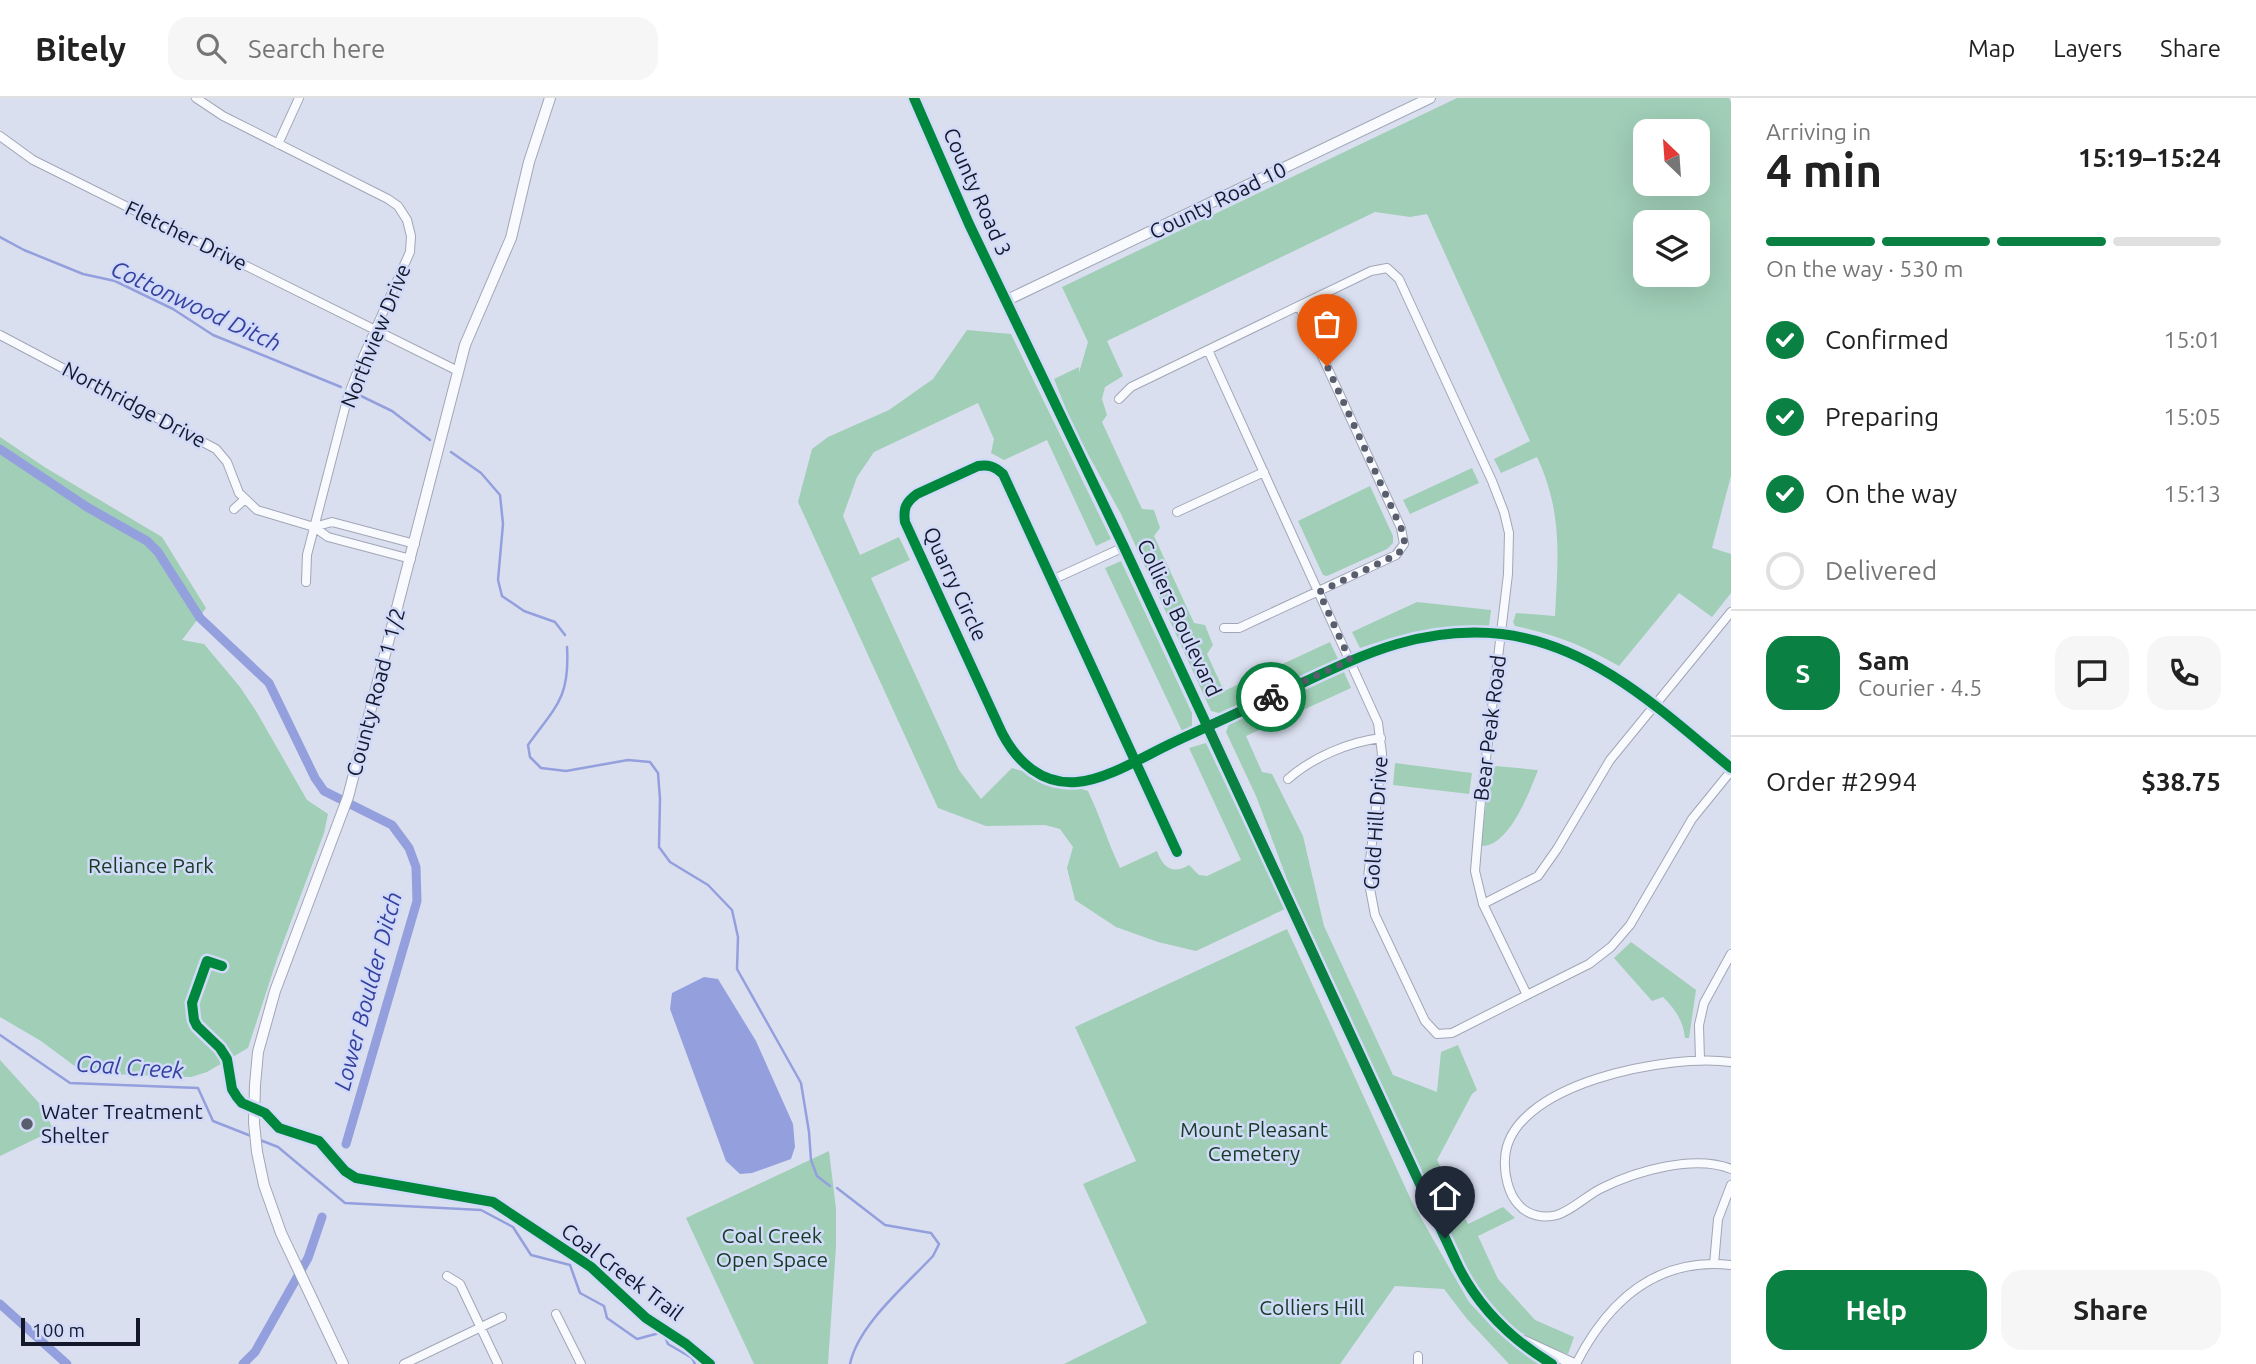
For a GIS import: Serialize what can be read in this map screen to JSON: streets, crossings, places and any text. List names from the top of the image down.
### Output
{
  "streets": {
    "street": [
      "County Road 3",
      "County Road 10",
      "Fletcher Drive",
      "Northview Drive",
      "Northridge Drive",
      "Quarry Circle",
      "Colliers Boulevard",
      "County Road 1 1/2",
      "Bear Peak Road",
      "Gold Hill Drive"
    ],
    "cycle path": ["Coal Creek Trail"]
  },
  "crossings": [
    ["County Road 3", "County Road 10"],
    ["County Road 3", "Colliers Boulevard"],
    ["County Road 10", "Colliers Boulevard"],
    ["Fletcher Drive", "Northview Drive"],
    ["Fletcher Drive", "County Road 1 1/2"],
    ["Quarry Circle", "Colliers Boulevard"],
    ["Quarry Circle", "Bear Peak Road"],
    ["Quarry Circle", "Gold Hill Drive"],
    ["Bear Peak Road", "Gold Hill Drive"]
  ],
  "water": ["Cottonwood Ditch", "Lower Boulder Ditch", "Coal Creek"],
  "parks": [
    "Reliance Park",
    "Mount Pleasant Cemetery",
    "Coal Creek Open Space",
    "Colliers Hill"
  ],
  "places": ["Water Treatment Shelter"],
  "scale_bar": "100 m",
  "north": "top left",
  "page": {
    "header": "Bitely",
    "search": "Search here",
    "nav": ["Map", "Layers", "Share"],
    "heading": ["4 min", "Arriving in", "15:19–15:24"],
    "panel": [
      "Sam",
      "Courier · 4.5",
      "Order #2994",
      "$38.75"
    ],
    "bar": "On the way · 530 m",
    "list": [
      ["Confirmed", "15:01"],
      ["Preparing", "15:05"],
      ["On the way", "15:13"],
      "Delivered"
    ],
    "round": "S",
    "buttons": ["Help", "Share"],
    "scale": "100 m"
  }
}
